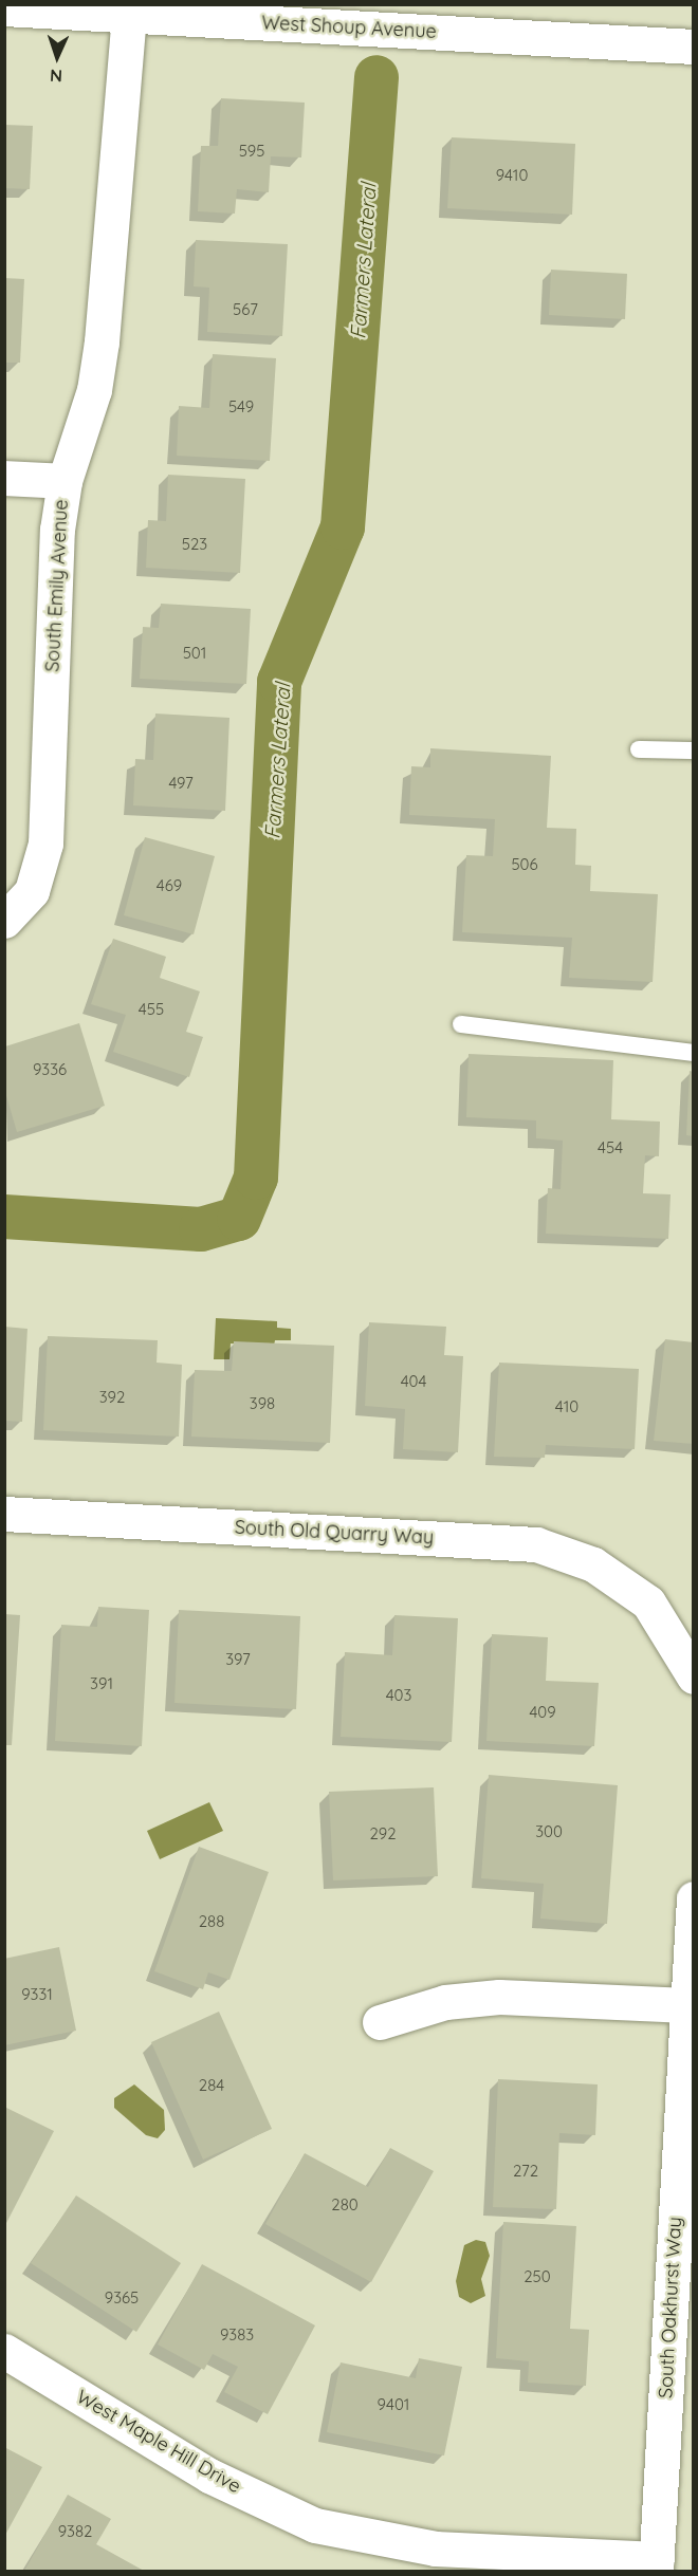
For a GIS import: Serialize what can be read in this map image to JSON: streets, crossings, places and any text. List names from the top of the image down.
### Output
{
  "streets": {
    "street": [
      "West Shoup Avenue",
      "South Emily Avenue",
      "South Old Quarry Way",
      "South Oakhurst Way",
      "West Maple Hill Drive"
    ]
  },
  "crossings": [
    ["West Shoup Avenue", "South Emily Avenue"],
    ["South Oakhurst Way", "West Maple Hill Drive"]
  ],
  "water": ["Farmers Lateral"],
  "house_numbers": [
    "595",
    "9410",
    "567",
    "549",
    "523",
    "501",
    "497",
    "506",
    "469",
    "455",
    "9336",
    "454",
    "404",
    "392",
    "398",
    "410",
    "397",
    "391",
    "403",
    "409",
    "300",
    "292",
    "288",
    "9331",
    "284",
    "272",
    "280",
    "250",
    "9365",
    "9383",
    "9401",
    "9382"
  ],
  "north": "bottom"
}
